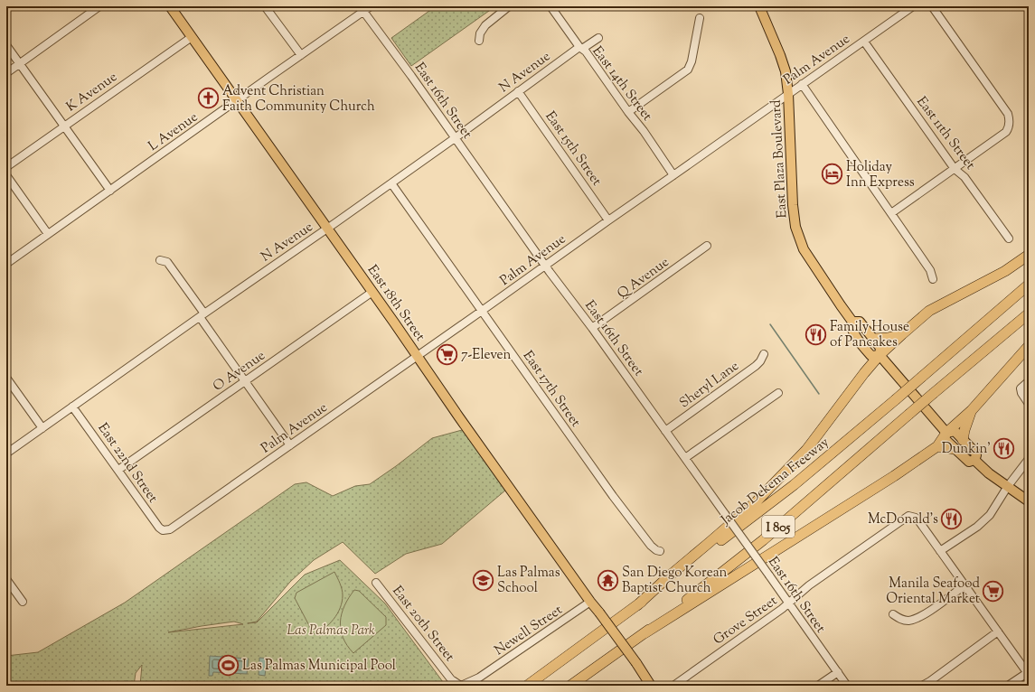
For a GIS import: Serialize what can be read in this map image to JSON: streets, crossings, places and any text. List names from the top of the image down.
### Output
{
  "streets": {
    "highway": ["Jacob Dekema Freeway", "I 805"],
    "main road": ["East Plaza Boulevard", "East 18th Street"],
    "street": [
      "Palm Avenue",
      "N Avenue",
      "East 14th Street",
      "K Avenue",
      "East 16th Street",
      "L Avenue",
      "East 11th Street",
      "East 15th Street",
      "Q Avenue",
      "O Avenue",
      "Sheryl Lane",
      "East 17th Street",
      "East 22nd Street",
      "Grove Street",
      "East 20th Street",
      "Newell Street"
    ]
  },
  "crossings": [
    ["Palm Avenue", "East 14th Street"],
    ["Palm Avenue", "East 16th Street"],
    ["Palm Avenue", "East 11th Street"],
    ["Palm Avenue", "East 15th Street"],
    ["Palm Avenue", "East Plaza Boulevard"],
    ["Palm Avenue", "East 18th Street"],
    ["Palm Avenue", "East 17th Street"],
    ["Palm Avenue", "East 22nd Street"],
    ["N Avenue", "East 14th Street"],
    ["N Avenue", "East 16th Street"],
    ["N Avenue", "East 15th Street"],
    ["N Avenue", "East 18th Street"],
    ["N Avenue", "East 17th Street"],
    ["N Avenue", "East 22nd Street"],
    ["K Avenue", "East 18th Street"],
    ["East 16th Street", "L Avenue"],
    ["East 16th Street", "Q Avenue"],
    ["East 16th Street", "Sheryl Lane"],
    ["East 16th Street", "Grove Street"],
    ["L Avenue", "East 18th Street"],
    ["East 18th Street", "O Avenue"],
    ["East 18th Street", "Newell Street"],
    ["O Avenue", "East 22nd Street"],
    ["East 20th Street", "Newell Street"]
  ],
  "parks": ["Las Palmas Park"],
  "places": {
    "church": ["Advent Christian Faith Community Church"],
    "hotel": ["Holiday Inn Express"],
    "restaurant": ["Family House of Pancakes", "Dunkin'", "McDonald's"],
    "supermarket": ["7-Eleven", "Manila Seafood Oriental Market"],
    "school or university": ["Las Palmas School"],
    "temple": ["San Diego Korean Baptist Church"],
    "sports": ["Las Palmas Municipal Pool"]
  }
}
